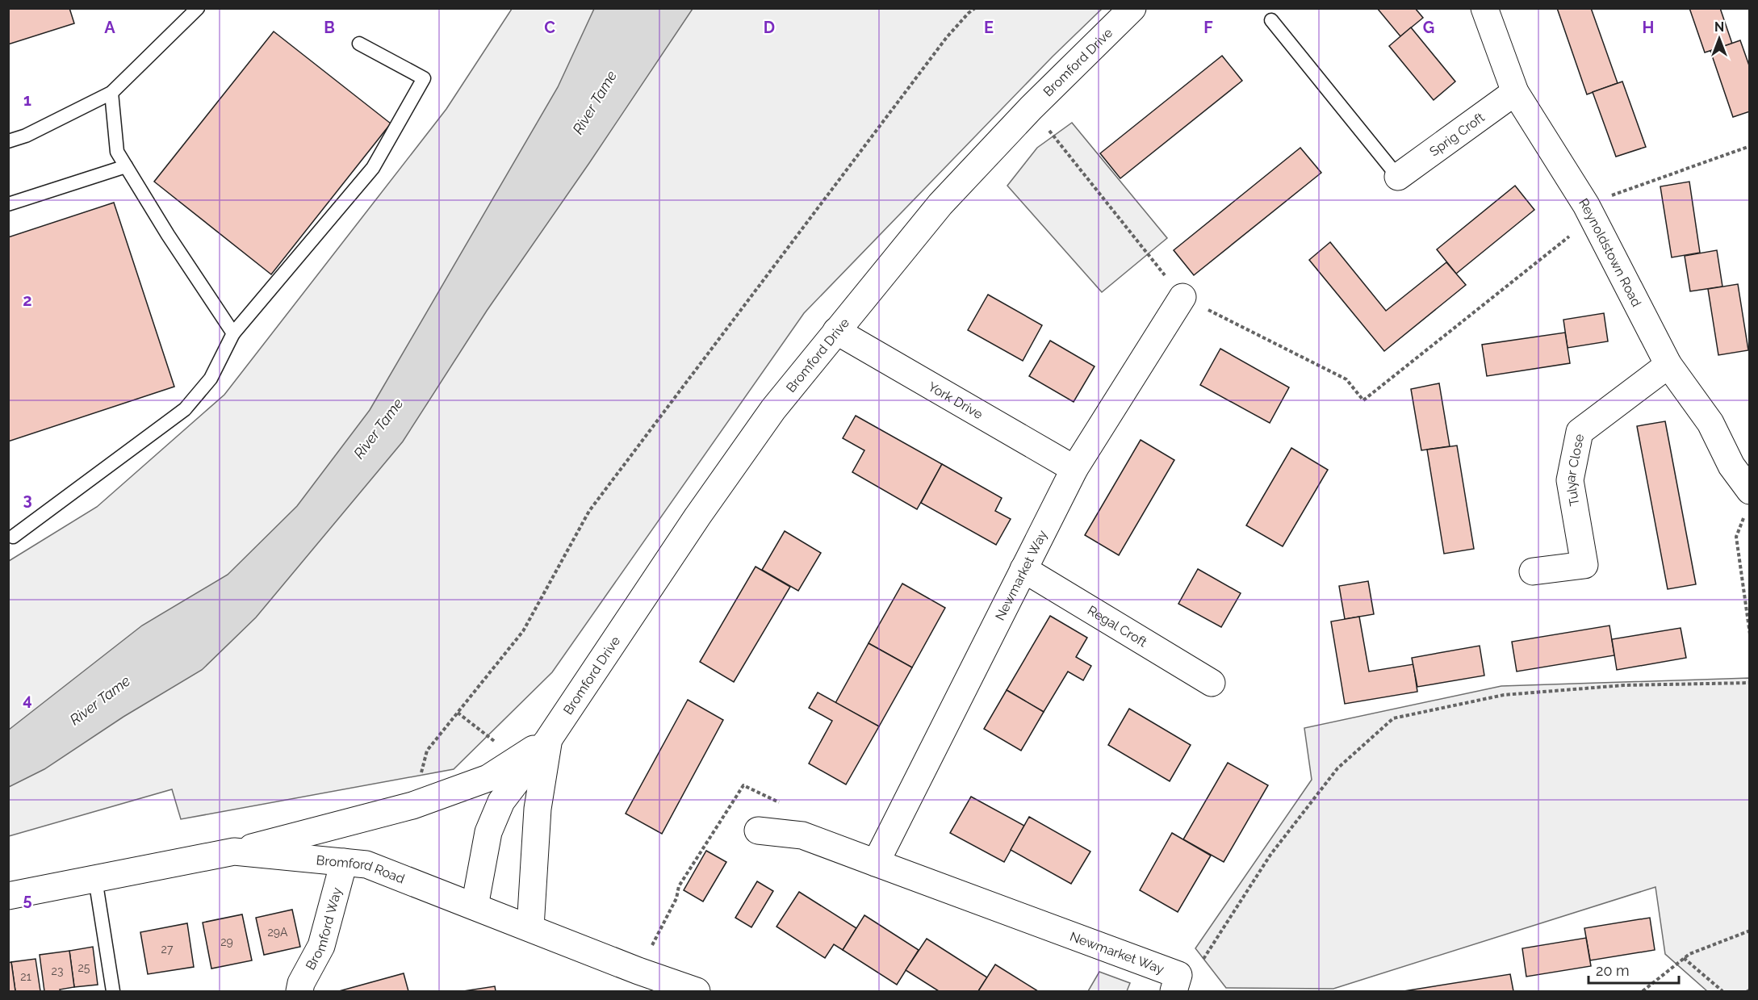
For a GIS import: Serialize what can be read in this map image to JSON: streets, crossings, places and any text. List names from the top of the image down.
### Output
{
  "streets": {
    "street": [
      "Bromford Drive",
      "Sprig Croft",
      "Reynoldstown Road",
      "York Drive",
      "Tulyar Close",
      "Newmarket Way",
      "Regal Croft",
      "Bromford Road",
      "Bromford Way"
    ]
  },
  "crossings": [
    ["Bromford Drive", "York Drive"],
    ["Bromford Drive", "Bromford Road"],
    ["Sprig Croft", "Reynoldstown Road"],
    ["Reynoldstown Road", "Tulyar Close"],
    ["York Drive", "Newmarket Way"],
    ["Newmarket Way", "Regal Croft"],
    ["Bromford Road", "Bromford Way"]
  ],
  "water": ["River Tame"],
  "house_numbers": [
    "29A",
    "29",
    "27",
    "25",
    "23",
    "21"
  ],
  "scale_bar": "20 m",
  "north": "top",
  "grid": {
    "columns": [
      "A",
      "B",
      "C",
      "D",
      "E",
      "F",
      "G",
      "H"
    ],
    "rows": [
      "1",
      "2",
      "3",
      "4",
      "5"
    ]
  }
}
